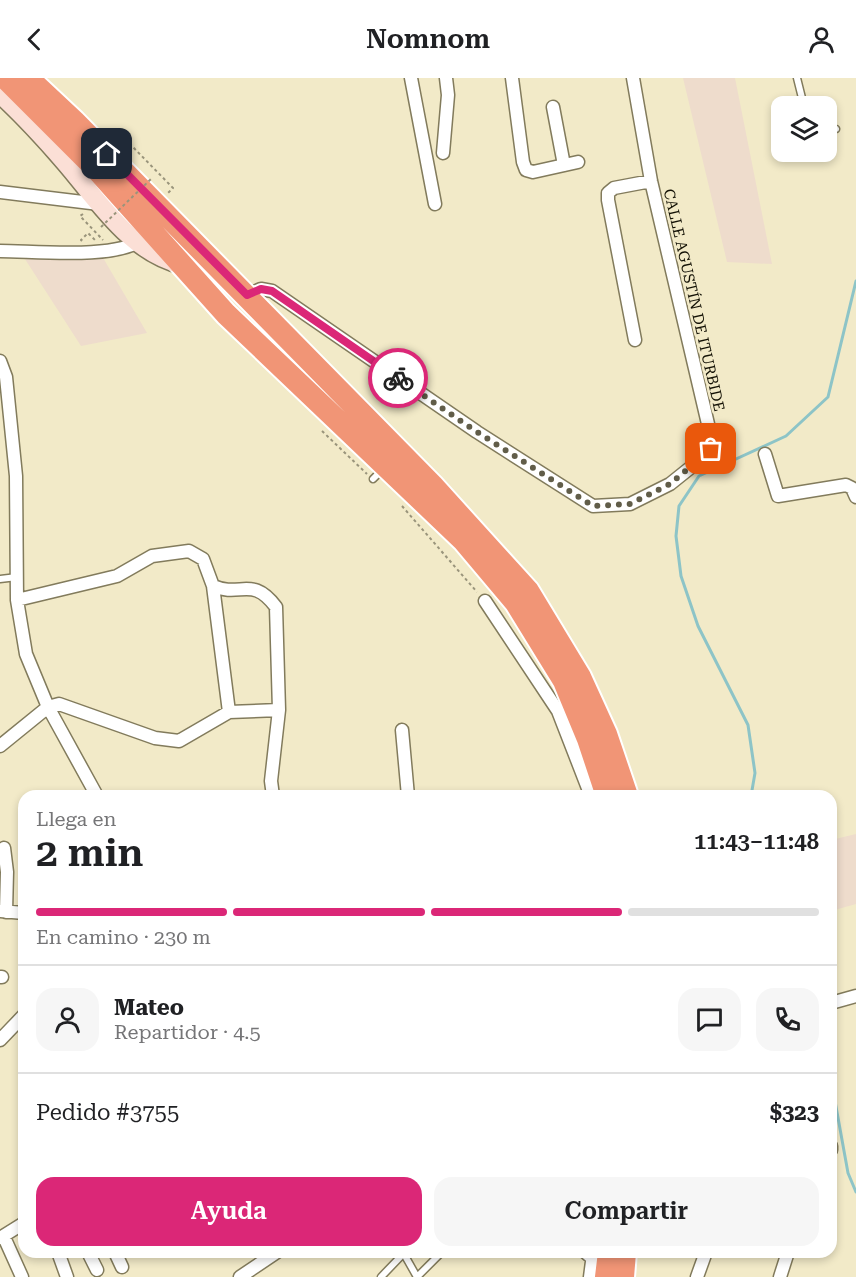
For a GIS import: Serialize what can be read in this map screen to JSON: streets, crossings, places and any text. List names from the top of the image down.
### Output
{
  "streets": {
    "street": ["CALLE AGUSTÍN DE ITURBIDE"]
  },
  "page": {
    "header": "Nomnom",
    "heading": ["2 min", "Llega en", "11:43–11:48"],
    "panel": [
      "Mateo",
      "Repartidor · 4.5",
      "Pedido #3755",
      "$323"
    ],
    "bar": "En camino · 230 m",
    "buttons": ["Ayuda", "Compartir"]
  }
}
